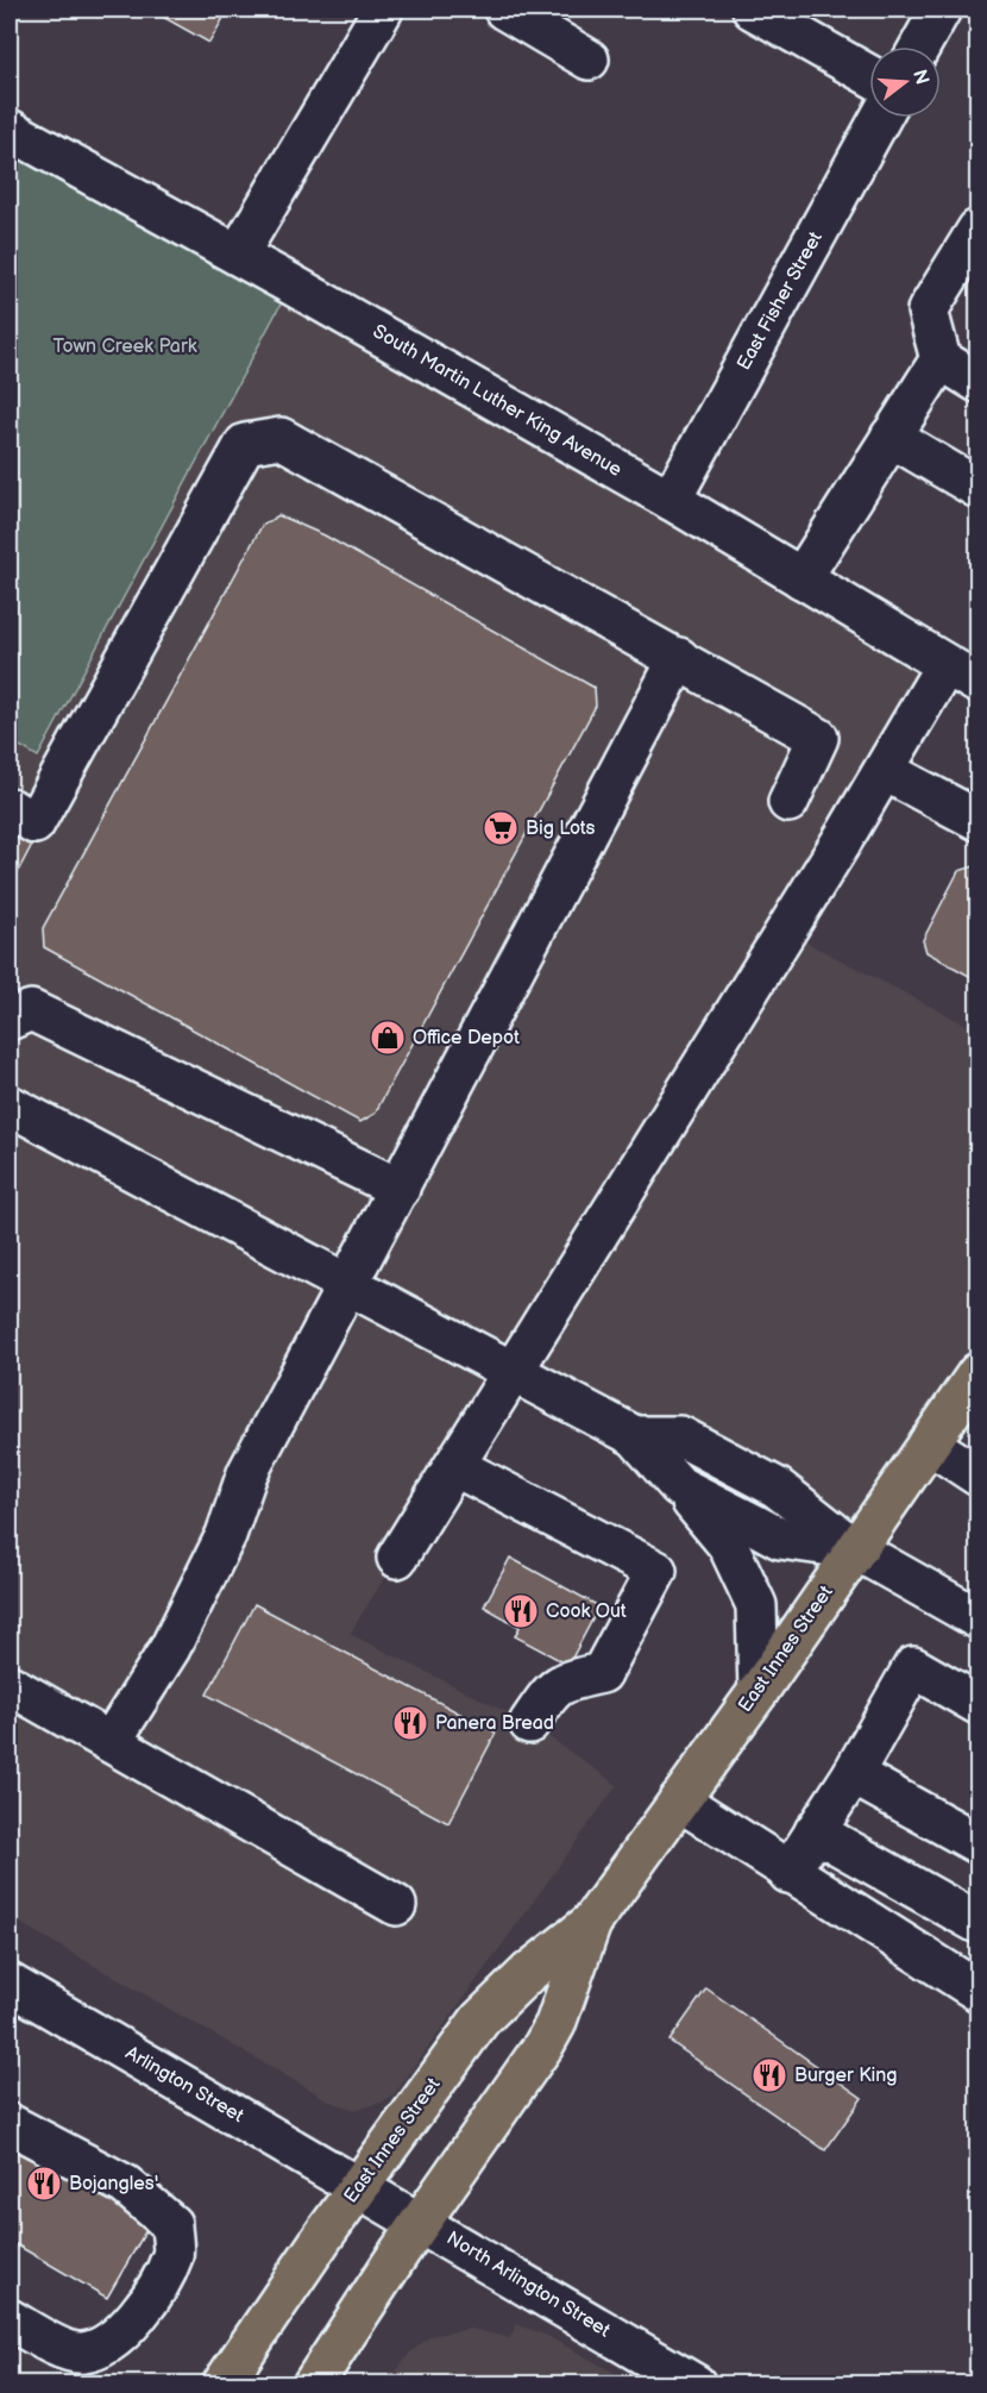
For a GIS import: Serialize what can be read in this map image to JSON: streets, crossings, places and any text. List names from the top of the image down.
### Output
{
  "streets": {
    "main road": ["East Innes Street"],
    "street": [
      "East Fisher Street",
      "South Martin Luther King Avenue",
      "Arlington Street",
      "North Arlington Street"
    ]
  },
  "crossings": [
    ["East Fisher Street", "South Martin Luther King Avenue"],
    ["East Innes Street", "Arlington Street"],
    ["East Innes Street", "North Arlington Street"],
    ["Arlington Street", "North Arlington Street"]
  ],
  "parks": ["Town Creek Park"],
  "places": {
    "supermarket": ["Big Lots"],
    "shop": ["Office Depot"],
    "restaurant": [
      "Cook Out",
      "Panera Bread",
      "Burger King",
      "Bojangles'"
    ]
  },
  "north": "right"
}
